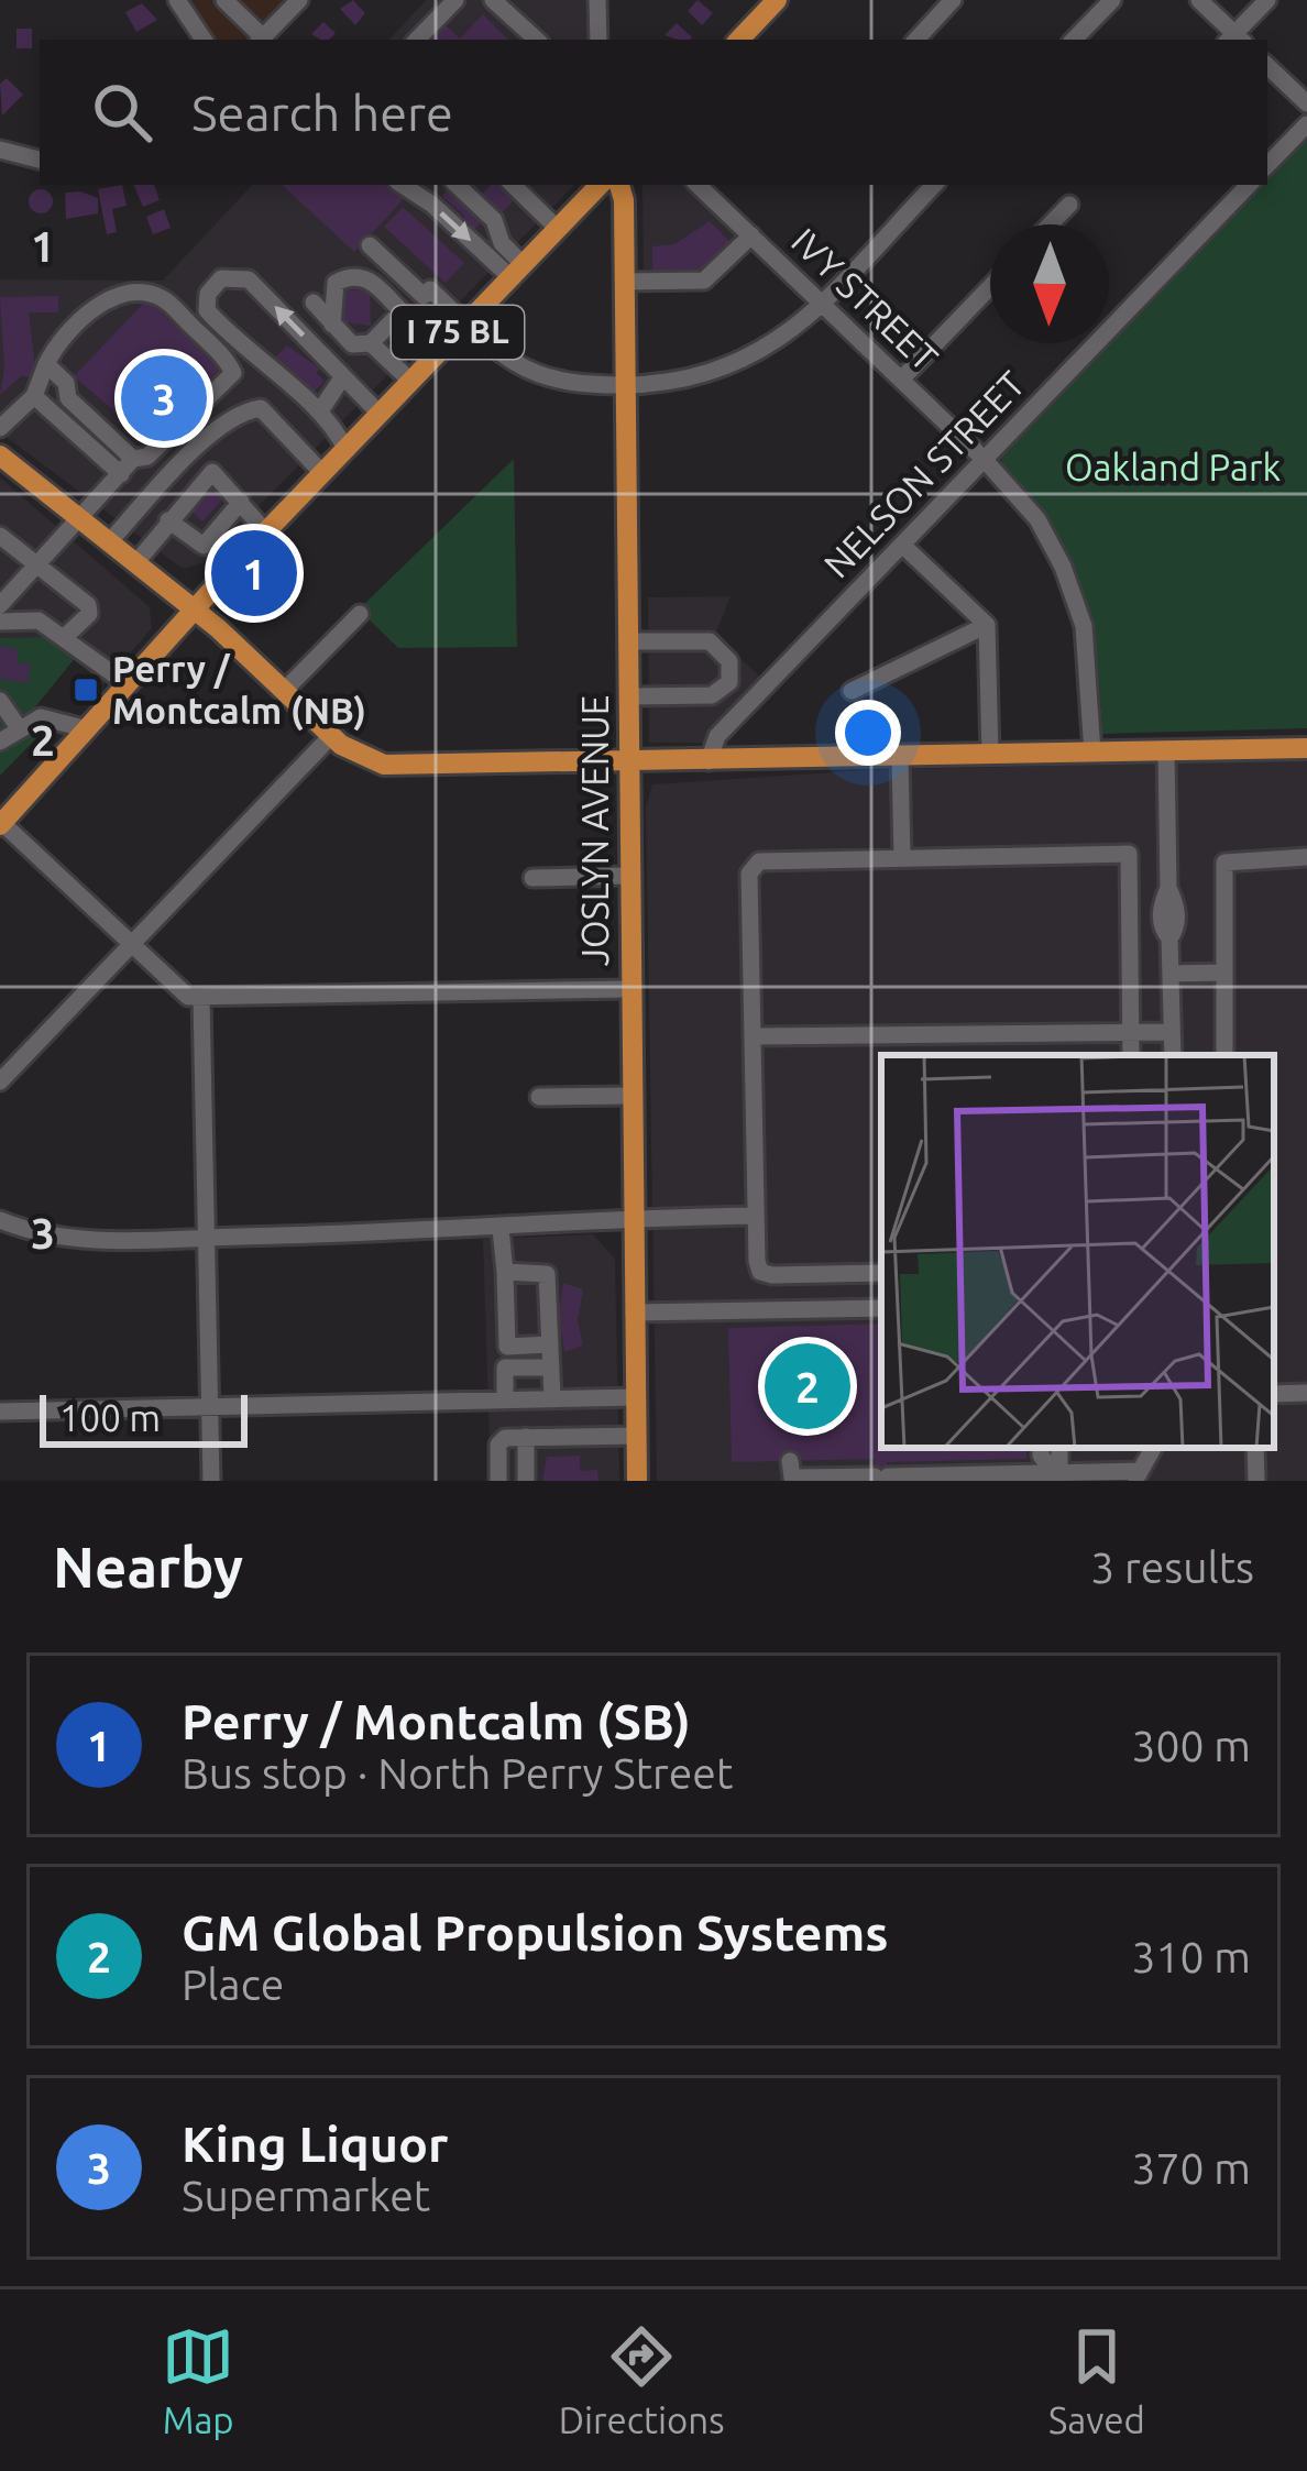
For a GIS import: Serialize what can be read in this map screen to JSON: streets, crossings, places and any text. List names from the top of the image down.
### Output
{
  "streets": {
    "main road": ["I 75 BL", "JOSLYN AVENUE"],
    "street": ["IVY STREET", "NELSON STREET"]
  },
  "crossings": [
    ["IVY STREET", "NELSON STREET"]
  ],
  "parks": ["Oakland Park"],
  "places": {
    "transit": ["Perry / Montcalm (NB)"]
  },
  "scale_bar": "100 m",
  "north": "bottom",
  "page": {
    "search": "Search here",
    "pins": ["3", "1", "2"],
    "scale": "100 m",
    "heading": ["Nearby", "3 results"],
    "list": [
      {
        "mark": "1",
        "name": "Perry / Montcalm (SB)",
        "note": "Bus stop · North Perry Street",
        "value": "300 m"
      },
      {
        "mark": "2",
        "name": "GM Global Propulsion Systems",
        "note": "Place",
        "value": "310 m"
      },
      {
        "mark": "3",
        "name": "King Liquor",
        "note": "Supermarket",
        "value": "370 m"
      }
    ],
    "nav": ["Map", "Directions", "Saved"]
  },
  "grid": {
    "rows": ["1", "2", "3"]
  }
}
